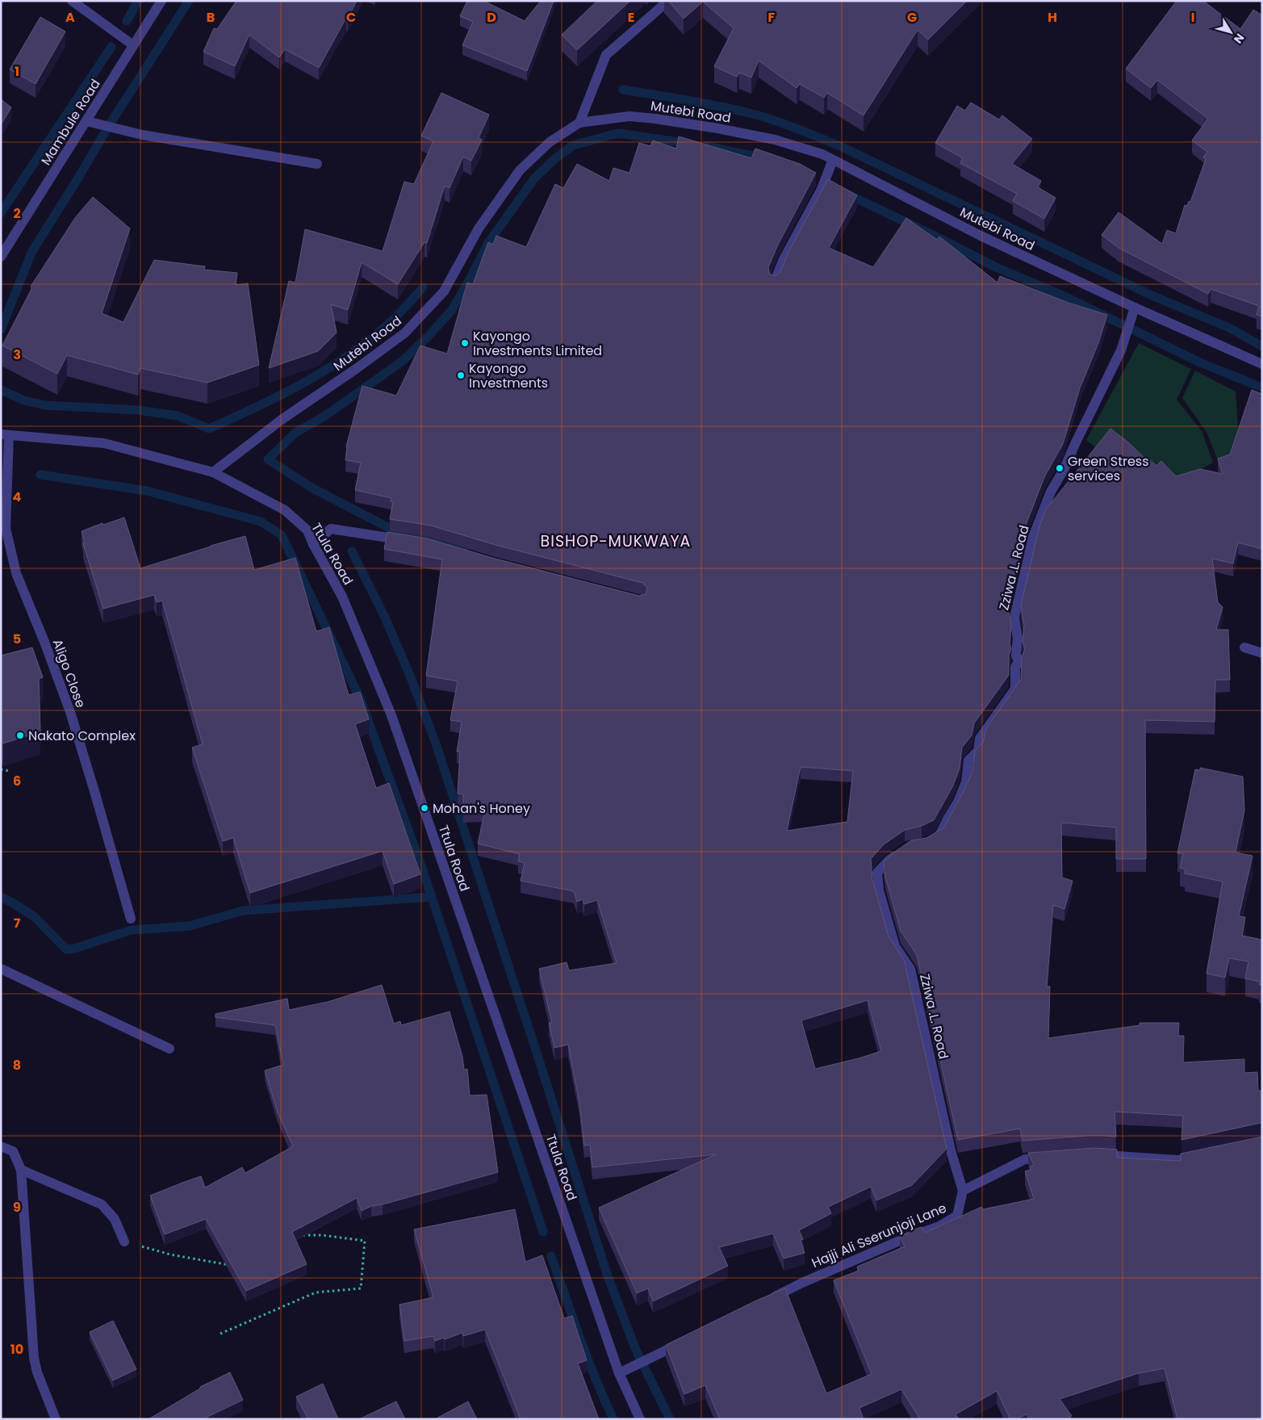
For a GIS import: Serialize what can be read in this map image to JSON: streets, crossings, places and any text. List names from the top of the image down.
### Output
{
  "streets": {
    "street": [
      "Mutebi Road",
      "Mambule Road",
      "Ttula Road",
      "Zziwa .L. Road",
      "Aligo Close",
      "Hajji Ali Sserunjoji Lane"
    ]
  },
  "crossings": [
    ["Mutebi Road", "Ttula Road"],
    ["Mutebi Road", "Zziwa .L. Road"],
    ["Ttula Road", "Aligo Close"],
    ["Zziwa .L. Road", "Hajji Ali Sserunjoji Lane"]
  ],
  "districts": ["BISHOP-MUKWAYA"],
  "places": [
    "Kayongo Investments Limited",
    "Kayongo Investments",
    "Green Stress services",
    "Nakato Complex",
    "Mohan's Honey"
  ],
  "north": "bottom right",
  "grid": {
    "columns": [
      "A",
      "B",
      "C",
      "D",
      "E",
      "F",
      "G",
      "H",
      "I"
    ],
    "rows": [
      "1",
      "2",
      "3",
      "4",
      "5",
      "6",
      "7",
      "8",
      "9",
      "10"
    ]
  }
}
